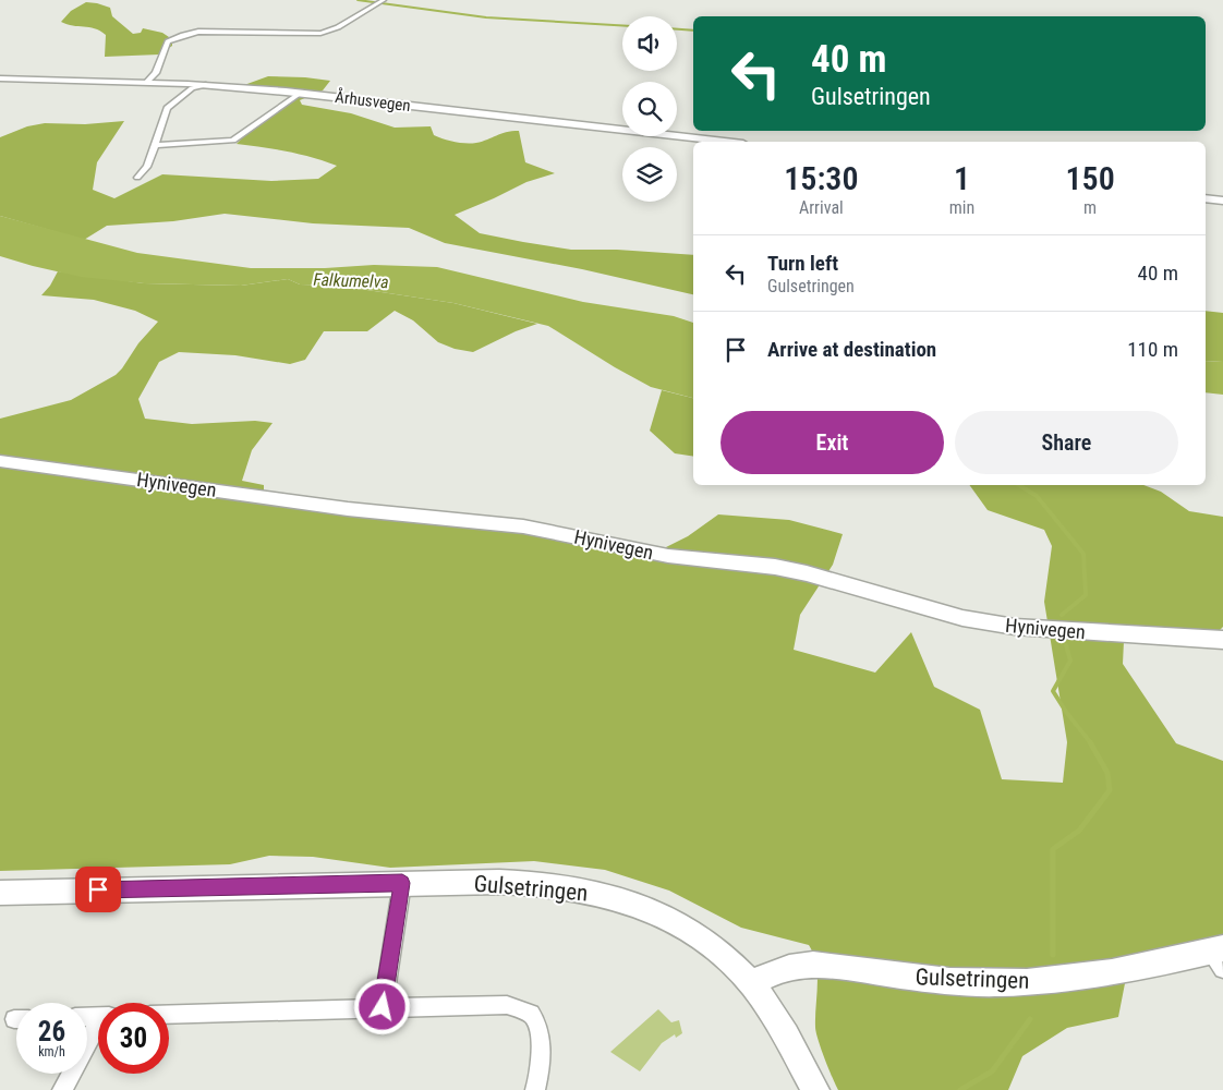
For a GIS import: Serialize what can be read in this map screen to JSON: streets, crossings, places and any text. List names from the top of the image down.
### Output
{
  "streets": {
    "street": ["Århusvegen", "Hynivegen", "Gulsetringen"]
  },
  "water": ["Falkumelva"],
  "page": {
    "turn": ["40 m", "Gulsetringen"],
    "eta": [
      "15:30",
      "Arrival",
      "1",
      "min",
      "150",
      "m"
    ],
    "list": [
      {
        "name": "Turn left",
        "note": "Gulsetringen",
        "value": "40 m"
      },
      {
        "name": "Arrive at destination",
        "value": "110 m"
      }
    ],
    "buttons": ["Exit", "Share"],
    "speed": "26 km/h",
    "limit": "30"
  }
}
